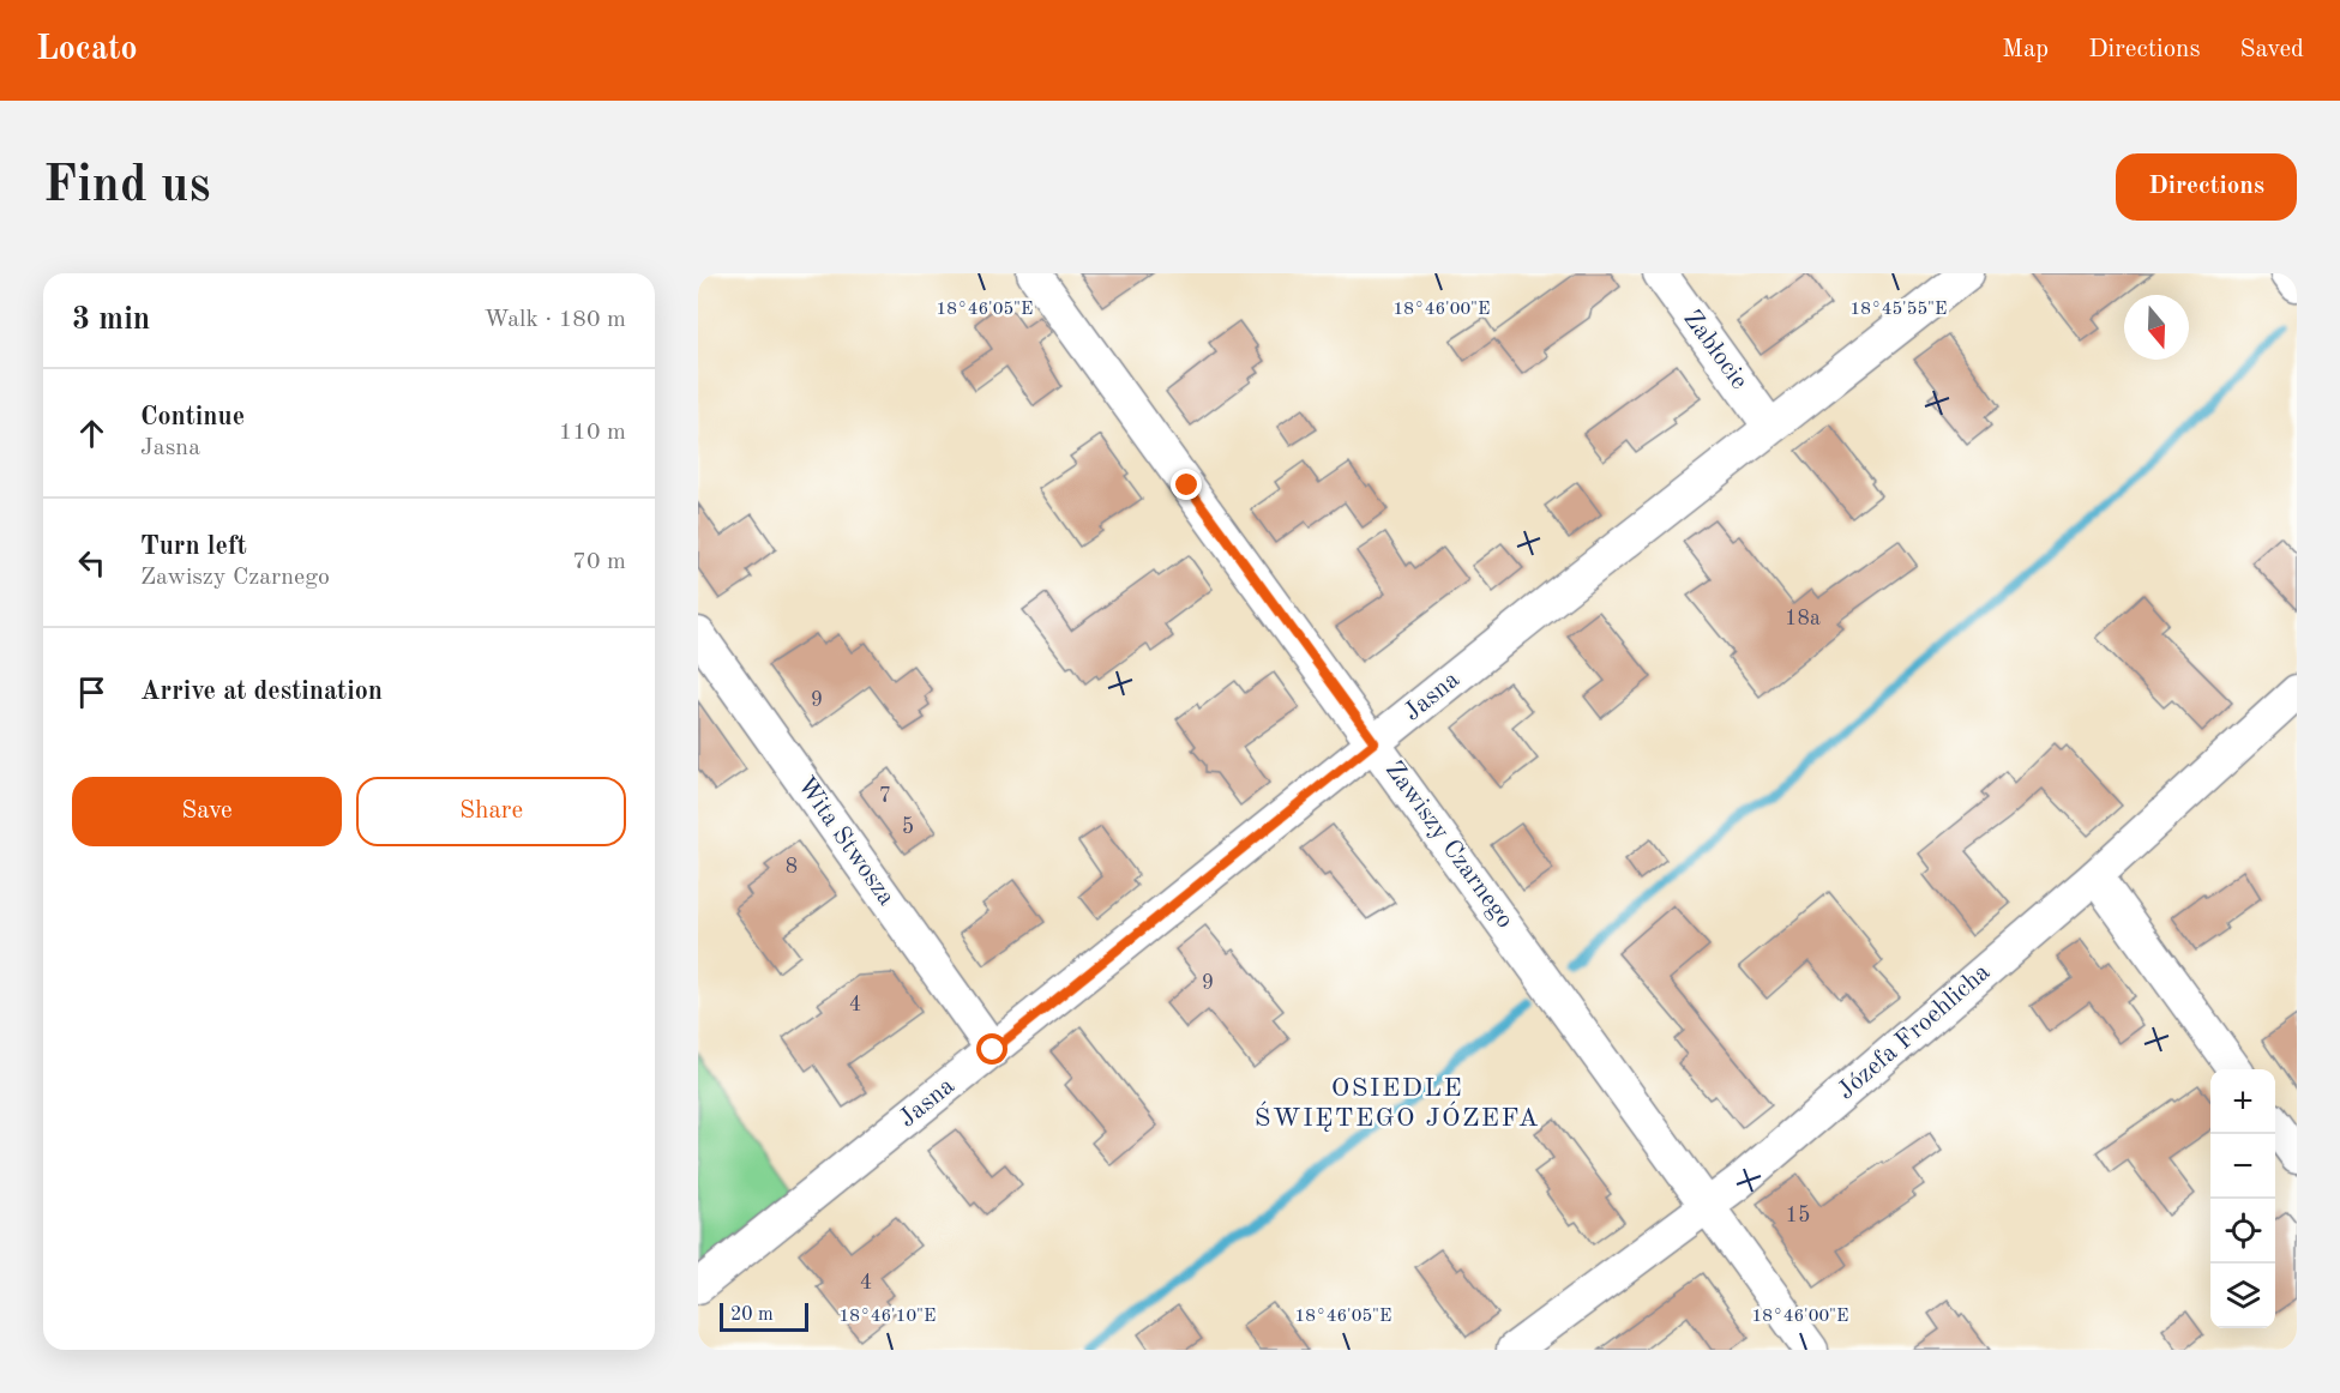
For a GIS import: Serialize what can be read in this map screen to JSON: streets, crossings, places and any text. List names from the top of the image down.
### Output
{
  "streets": {
    "street": [
      "Zabłocie",
      "Jasna",
      "Wita Stwosza",
      "Zawiszy Czarnego",
      "Józefa Froehlicha"
    ]
  },
  "crossings": [
    ["Zabłocie", "Jasna"],
    ["Jasna", "Wita Stwosza"],
    ["Jasna", "Zawiszy Czarnego"],
    ["Zawiszy Czarnego", "Józefa Froehlicha"]
  ],
  "districts": ["OSIEDLE ŚWIĘTEGO JÓZEFA"],
  "house_numbers": [
    "18a",
    "9",
    "7",
    "5",
    "8",
    "9",
    "4",
    "15",
    "4"
  ],
  "scale_bar": "20 m",
  "north": "bottom",
  "page": {
    "header": "Locato",
    "nav": ["Map", "Directions", "Saved"],
    "buttons": [
      "Directions",
      ["Save", "Share"]
    ],
    "title": "Find us",
    "heading": ["3 min", "Walk · 180 m"],
    "list": [
      ["Continue", "Jasna", "110 m"],
      ["Turn left", "Zawiszy Czarnego", "70 m"],
      "Arrive at destination"
    ],
    "map_buttons": ["+", "−"],
    "scale": "20 m"
  },
  "coordinates": [
    "18°46'05\"E",
    "18°46'00\"E",
    "18°45'55\"E",
    "18°46'10\"E"
  ]
}
